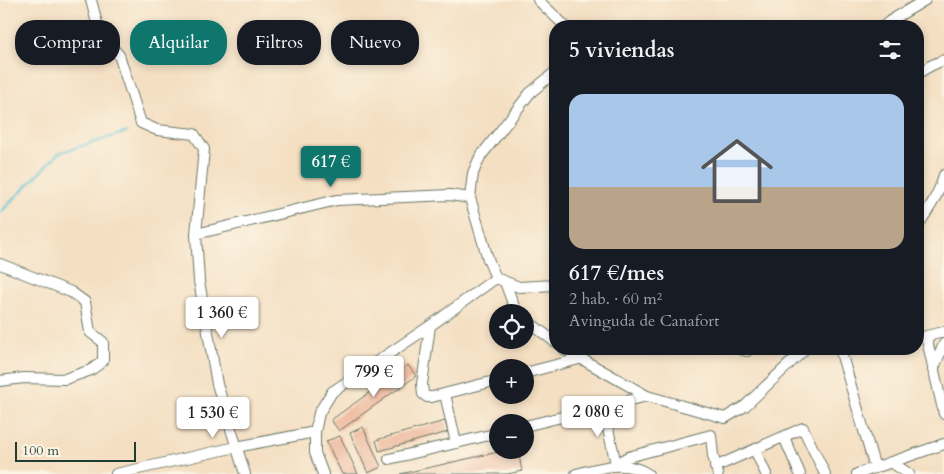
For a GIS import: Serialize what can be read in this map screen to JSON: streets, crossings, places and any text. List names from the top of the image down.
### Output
{
  "scale_bar": "100 m",
  "page": {
    "chip": [
      "Comprar",
      "Alquilar",
      "Filtros",
      "Nuevo"
    ],
    "heading": "5 viviendas",
    "list": [
      {
        "name": "617 €/mes",
        "note": "2 hab. · 60 m² · Avinguda de Canafort"
      }
    ],
    "price": [
      "617 €",
      "1 360 €",
      "799 €",
      "2 080 €",
      "1 530 €"
    ],
    "map_buttons": ["+", "−"],
    "scale": "100 m"
  }
}
